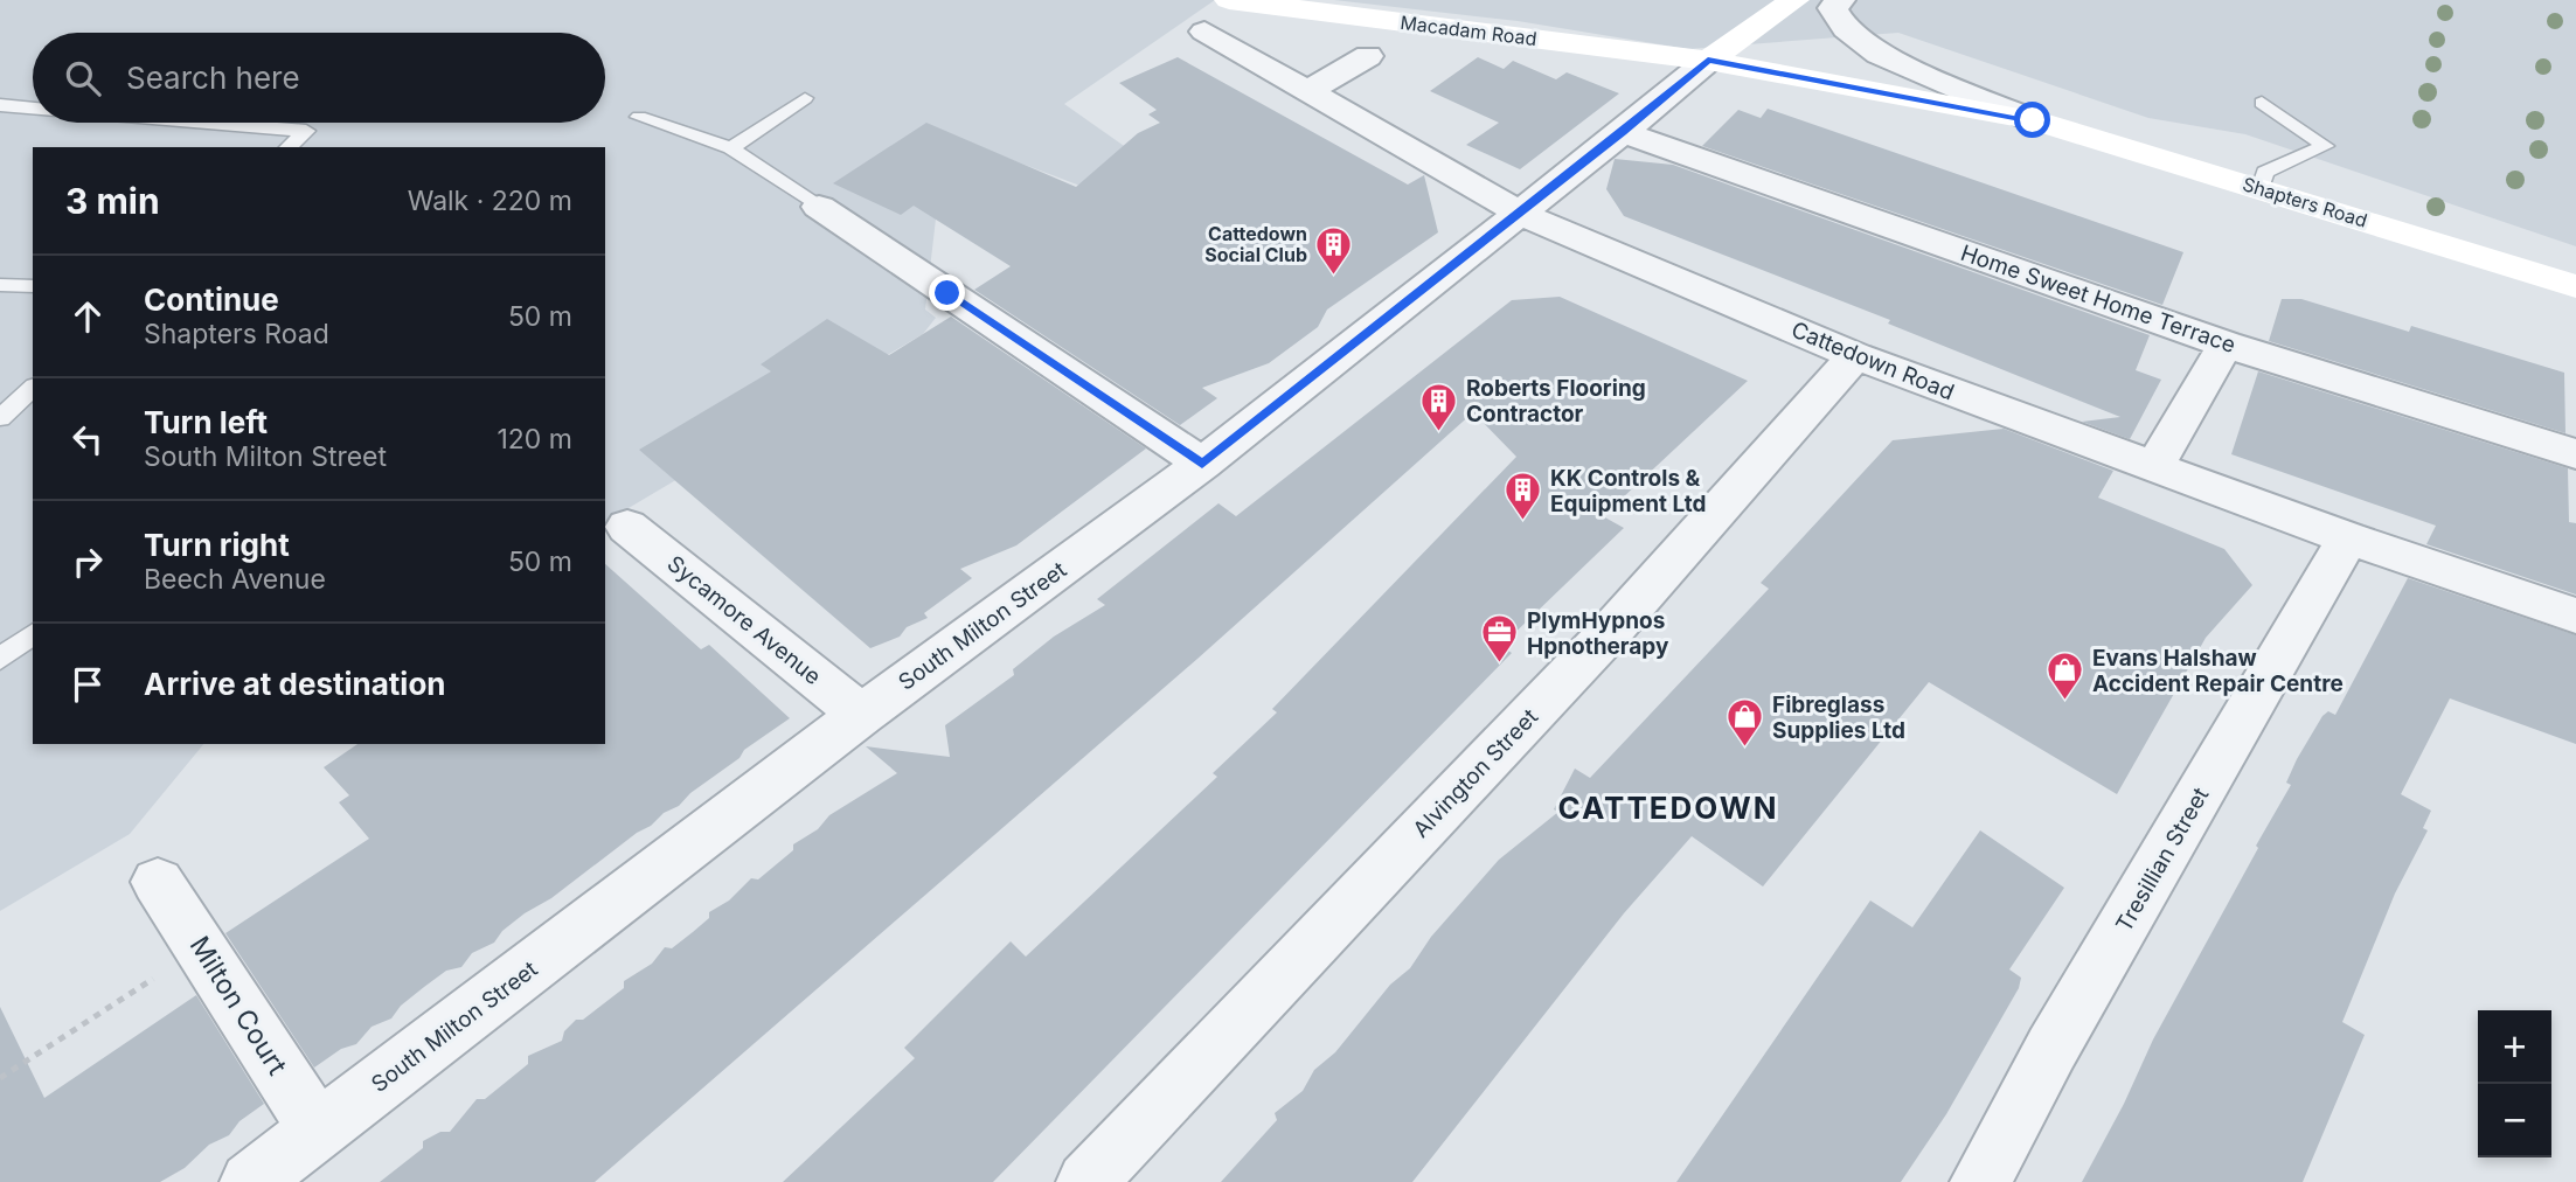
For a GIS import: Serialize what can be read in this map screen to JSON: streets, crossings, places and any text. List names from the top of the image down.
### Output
{
  "streets": {
    "street": [
      "Macadam Road",
      "Shapters Road",
      "Home Sweet Home Terrace",
      "Cattedown Road",
      "Sycamore Avenue",
      "South Milton Street",
      "Alvington Street",
      "Tresillian Street",
      "Milton Court"
    ]
  },
  "crossings": [
    ["Macadam Road", "Shapters Road"],
    ["Macadam Road", "South Milton Street"],
    ["Shapters Road", "South Milton Street"],
    ["Home Sweet Home Terrace", "South Milton Street"],
    ["Cattedown Road", "South Milton Street"],
    ["Cattedown Road", "Alvington Street"],
    ["Cattedown Road", "Tresillian Street"],
    ["Sycamore Avenue", "South Milton Street"],
    ["South Milton Street", "Milton Court"]
  ],
  "districts": ["CATTEDOWN"],
  "places": {
    "building": ["Cattedown Social Club", "Roberts Flooring Contractor", "KK Controls & Equipment Ltd"],
    "office": ["PlymHypnos Hpnotherapy"],
    "shop": ["Evans Halshaw Accident Repair Centre", "Fibreglass Supplies Ltd"]
  },
  "page": {
    "search": "Search here",
    "heading": ["3 min", "Walk · 220 m"],
    "list": [
      ["Continue", "Shapters Road", "50 m"],
      ["Turn left", "South Milton Street", "120 m"],
      ["Turn right", "Beech Avenue", "50 m"],
      "Arrive at destination"
    ],
    "map_buttons": ["+", "−"]
  }
}
